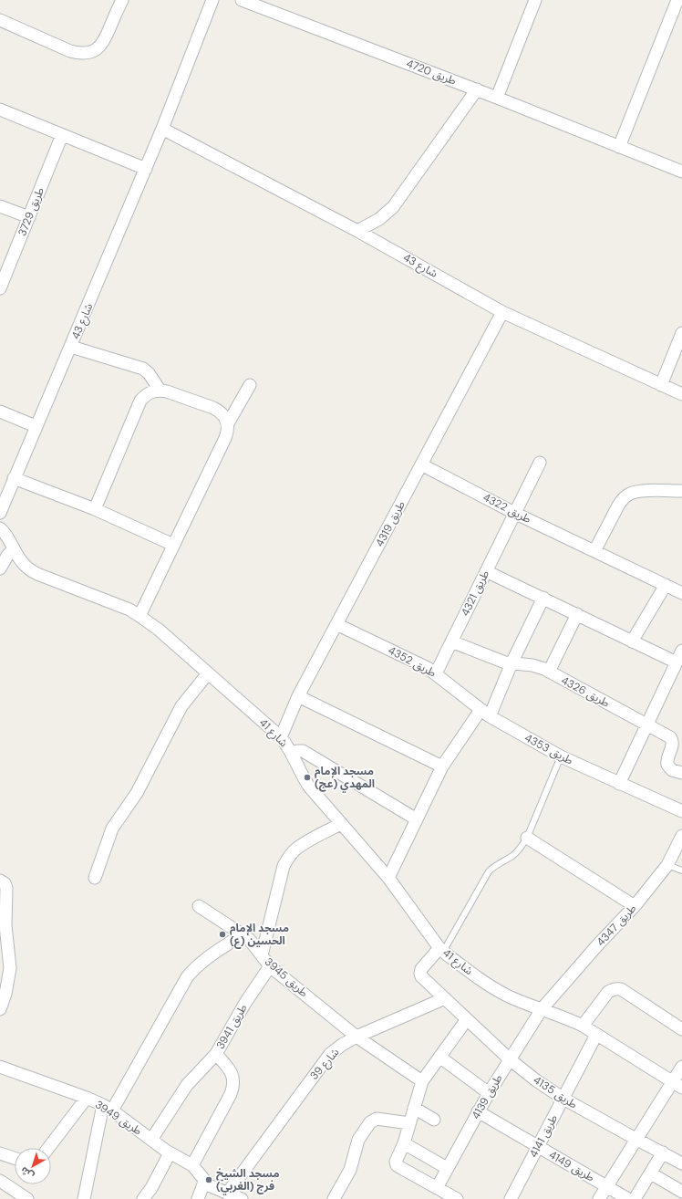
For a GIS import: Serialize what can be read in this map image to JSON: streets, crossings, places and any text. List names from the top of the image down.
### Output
{
  "streets": {
    "street": [
      "طريق 4720",
      "طريق 3729",
      "شارع 43",
      "طريق 4322",
      "طريق 4319",
      "طريق 4321",
      "طريق 4352",
      "طريق 4326",
      "شارع 41",
      "طريق 4353",
      "طريق 4347",
      "طريق 3945",
      "طريق 3941",
      "شارع 39",
      "طريق 4135",
      "طريق 4139",
      "طريق 3949",
      "طريق 4141",
      "طريق 4149"
    ]
  },
  "crossings": [
    ["شارع 43", "طريق 4319"],
    ["طريق 4322", "طريق 4319"],
    ["طريق 4322", "طريق 4321"],
    ["طريق 4319", "طريق 4352"],
    ["طريق 4319", "شارع 41"],
    ["طريق 4321", "طريق 4352"],
    ["طريق 4321", "طريق 4326"],
    ["طريق 4352", "طريق 4353"],
    ["شارع 41", "طريق 4347"],
    ["شارع 41", "طريق 4139"],
    ["شارع 41", "طريق 4141"],
    ["طريق 4347", "طريق 4139"],
    ["طريق 3945", "طريق 3941"],
    ["طريق 3945", "شارع 39"],
    ["طريق 3941", "طريق 3949"],
    ["شارع 39", "طريق 4135"],
    ["طريق 4135", "طريق 4139"],
    ["طريق 4135", "طريق 4141"],
    ["طريق 4139", "طريق 4149"],
    ["طريق 4141", "طريق 4149"]
  ],
  "places": ["مسجد الإمام المهدي (عج)", "مسجد الإمام الحسين (ع)", "مسجد الشيخ فرج (الغربي)"],
  "north": "bottom left"
}
